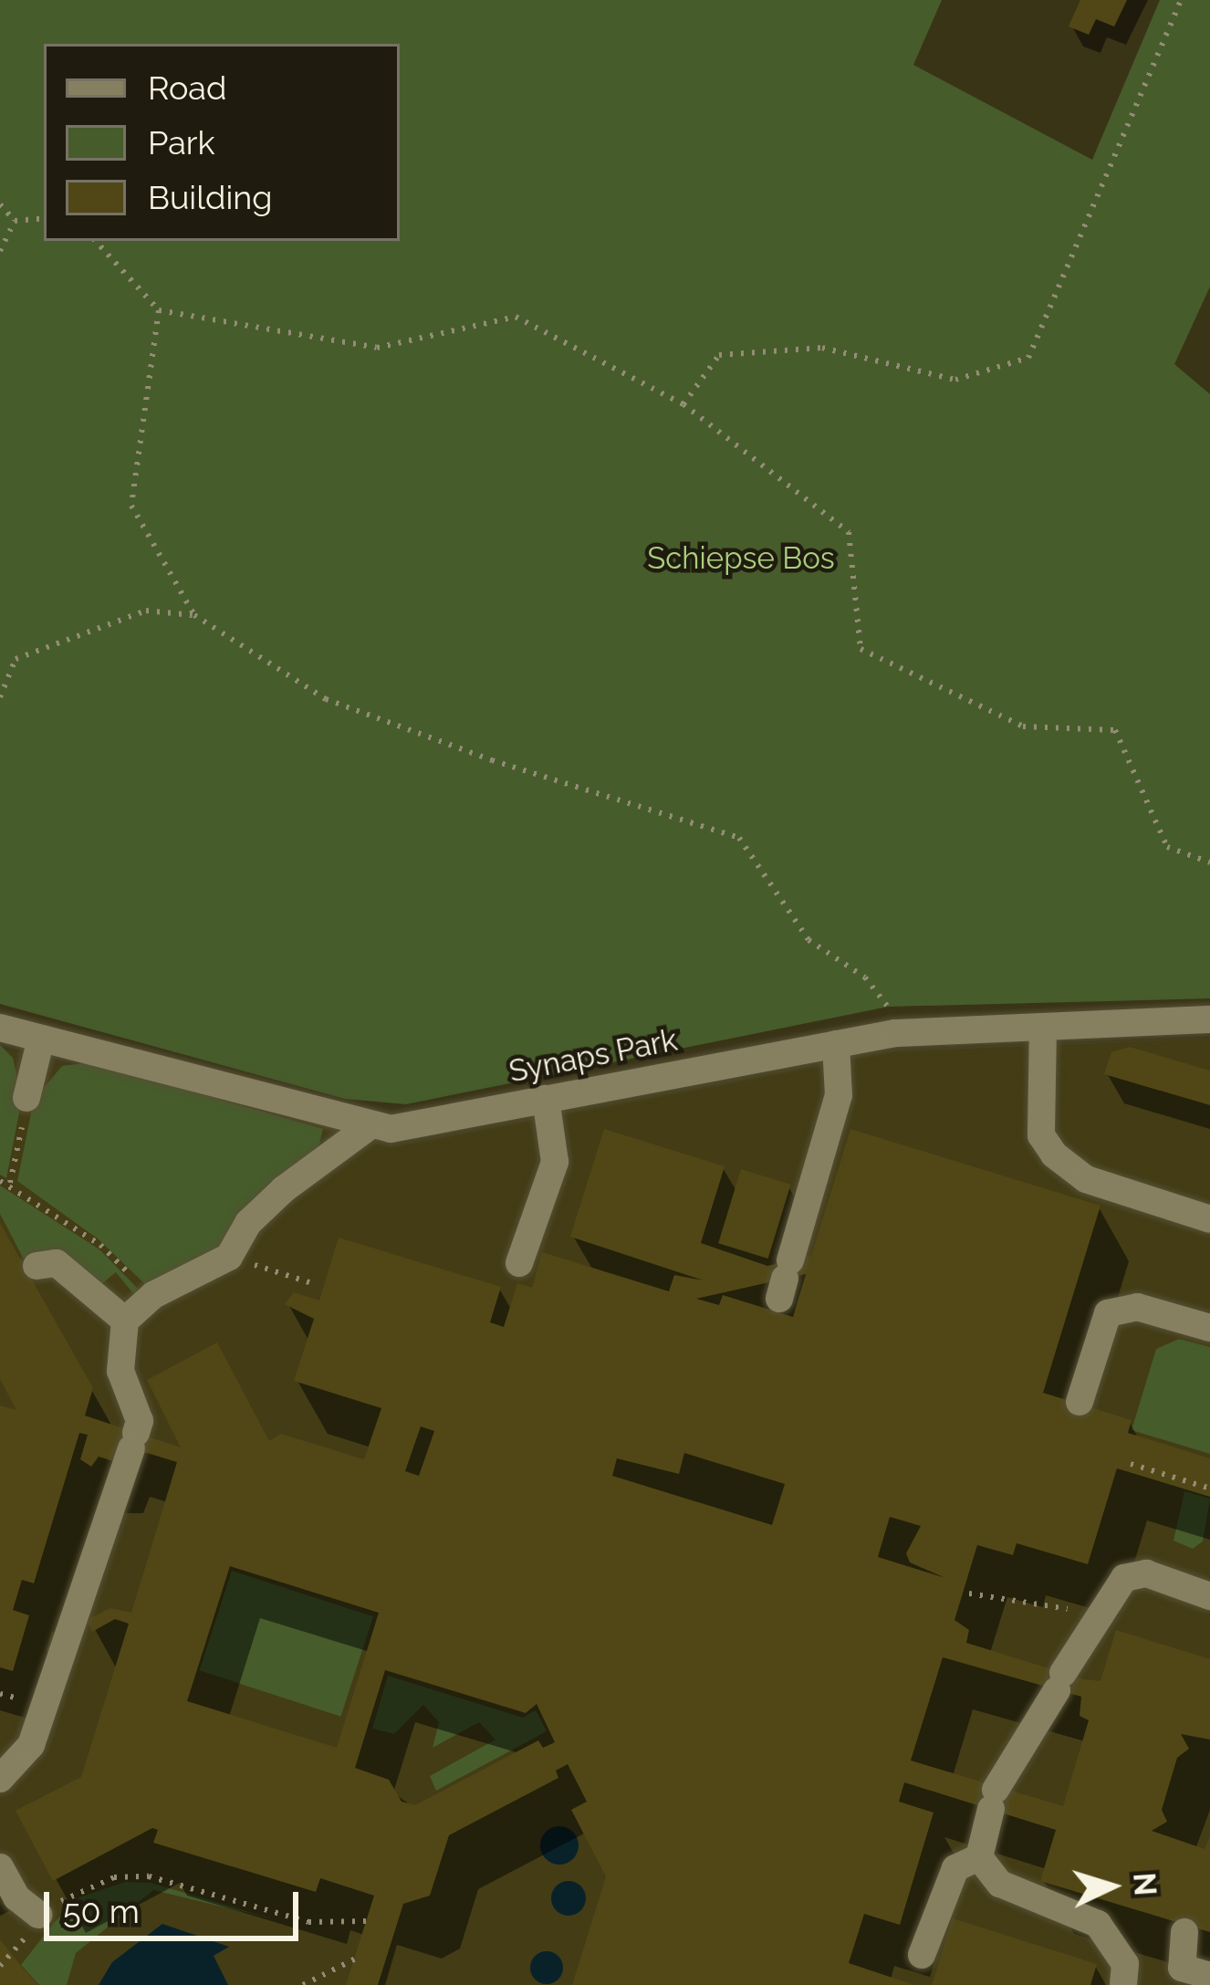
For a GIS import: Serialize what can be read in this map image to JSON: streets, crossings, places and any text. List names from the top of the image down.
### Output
{
  "streets": {
    "street": ["Synaps Park"]
  },
  "parks": ["Schiepse Bos"],
  "legend": ["Road", "Park", "Building"],
  "scale_bar": "50 m",
  "north": "right"
}
